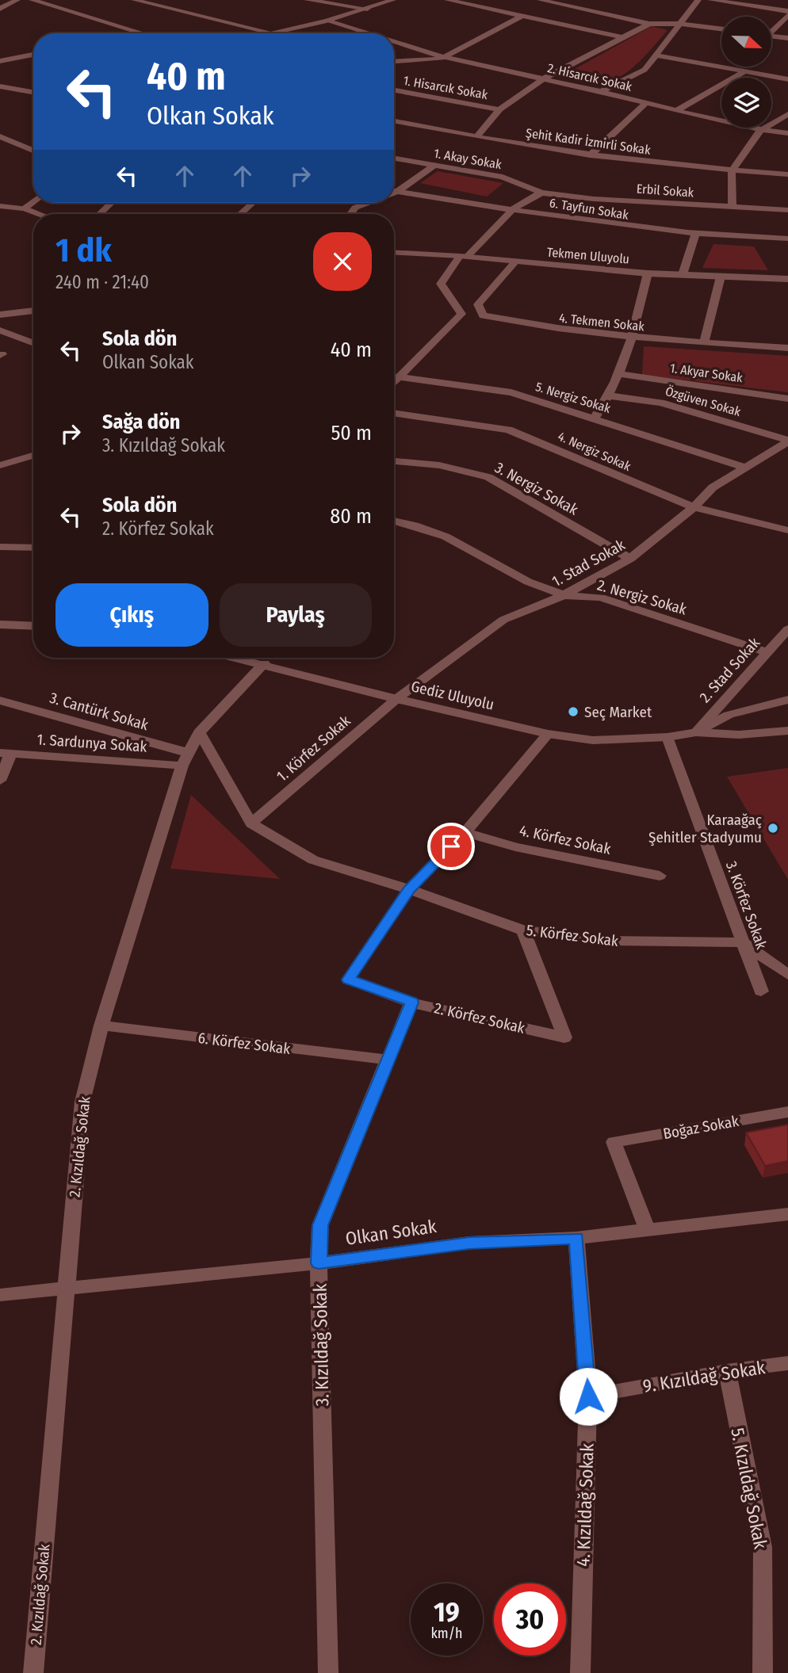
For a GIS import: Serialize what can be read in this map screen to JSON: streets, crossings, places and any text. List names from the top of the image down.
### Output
{
  "streets": {
    "street": [
      "2. Hisarcık Sokak",
      "1. Hisarcık Sokak",
      "Şehit Kadir İzmirli Sokak",
      "1. Akay Sokak",
      "Erbil Sokak",
      "6. Tayfun Sokak",
      "Tekmen Uluyolu",
      "4. Tekmen Sokak",
      "1. Akyar Sokak",
      "5. Nergiz Sokak",
      "Özgüven Sokak",
      "4. Nergiz Sokak",
      "3. Nergiz Sokak",
      "1. Stad Sokak",
      "2. Nergiz Sokak",
      "2. Stad Sokak",
      "Gediz Uluyolu",
      "3. Cantürk Sokak",
      "1. Sardunya Sokak",
      "1. Körfez Sokak",
      "4. Körfez Sokak",
      "3. Körfez Sokak",
      "5. Körfez Sokak",
      "2. Körfez Sokak",
      "6. Körfez Sokak",
      "Boğaz Sokak",
      "2. Kızıldağ Sokak",
      "Olkan Sokak",
      "3. Kızıldağ Sokak",
      "9. Kızıldağ Sokak",
      "5. Kızıldağ Sokak",
      "4. Kızıldağ Sokak"
    ]
  },
  "crossings": [
    ["1. Akay Sokak", "Erbil Sokak"],
    ["Tekmen Uluyolu", "4. Tekmen Sokak"],
    ["5. Nergiz Sokak", "1. Stad Sokak"],
    ["Özgüven Sokak", "1. Stad Sokak"],
    ["4. Nergiz Sokak", "1. Stad Sokak"],
    ["3. Nergiz Sokak", "1. Stad Sokak"],
    ["1. Stad Sokak", "2. Nergiz Sokak"],
    ["1. Stad Sokak", "Gediz Uluyolu"],
    ["1. Stad Sokak", "1. Körfez Sokak"],
    ["2. Nergiz Sokak", "2. Stad Sokak"],
    ["2. Stad Sokak", "Gediz Uluyolu"],
    ["Gediz Uluyolu", "1. Körfez Sokak"],
    ["Gediz Uluyolu", "3. Körfez Sokak"],
    ["Gediz Uluyolu", "2. Körfez Sokak"],
    ["Gediz Uluyolu", "2. Kızıldağ Sokak"],
    ["3. Cantürk Sokak", "1. Sardunya Sokak"],
    ["3. Cantürk Sokak", "2. Kızıldağ Sokak"],
    ["1. Sardunya Sokak", "2. Kızıldağ Sokak"],
    ["1. Körfez Sokak", "5. Körfez Sokak"],
    ["4. Körfez Sokak", "2. Körfez Sokak"],
    ["3. Körfez Sokak", "5. Körfez Sokak"],
    ["5. Körfez Sokak", "2. Körfez Sokak"],
    ["2. Körfez Sokak", "3. Kızıldağ Sokak"],
    ["6. Körfez Sokak", "2. Kızıldağ Sokak"],
    ["6. Körfez Sokak", "3. Kızıldağ Sokak"],
    ["Boğaz Sokak", "Olkan Sokak"],
    ["2. Kızıldağ Sokak", "Olkan Sokak"],
    ["Olkan Sokak", "3. Kızıldağ Sokak"],
    ["Olkan Sokak", "4. Kızıldağ Sokak"],
    ["9. Kızıldağ Sokak", "5. Kızıldağ Sokak"],
    ["9. Kızıldağ Sokak", "4. Kızıldağ Sokak"]
  ],
  "places": ["Seç Market", "Karaağaç Şehitler Stadyumu"],
  "north": "right",
  "page": {
    "turn": ["40 m", "Olkan Sokak"],
    "heading": ["1 dk", "240 m · 21:40"],
    "list": [
      {
        "name": "Sola dön",
        "note": "Olkan Sokak",
        "value": "40 m"
      },
      {
        "name": "Sağa dön",
        "note": "3. Kızıldağ Sokak",
        "value": "50 m"
      },
      {
        "name": "Sola dön",
        "note": "2. Körfez Sokak",
        "value": "80 m"
      }
    ],
    "buttons": ["Çıkış", "Paylaş"],
    "speed": "19 km/h",
    "limit": "30"
  }
}
